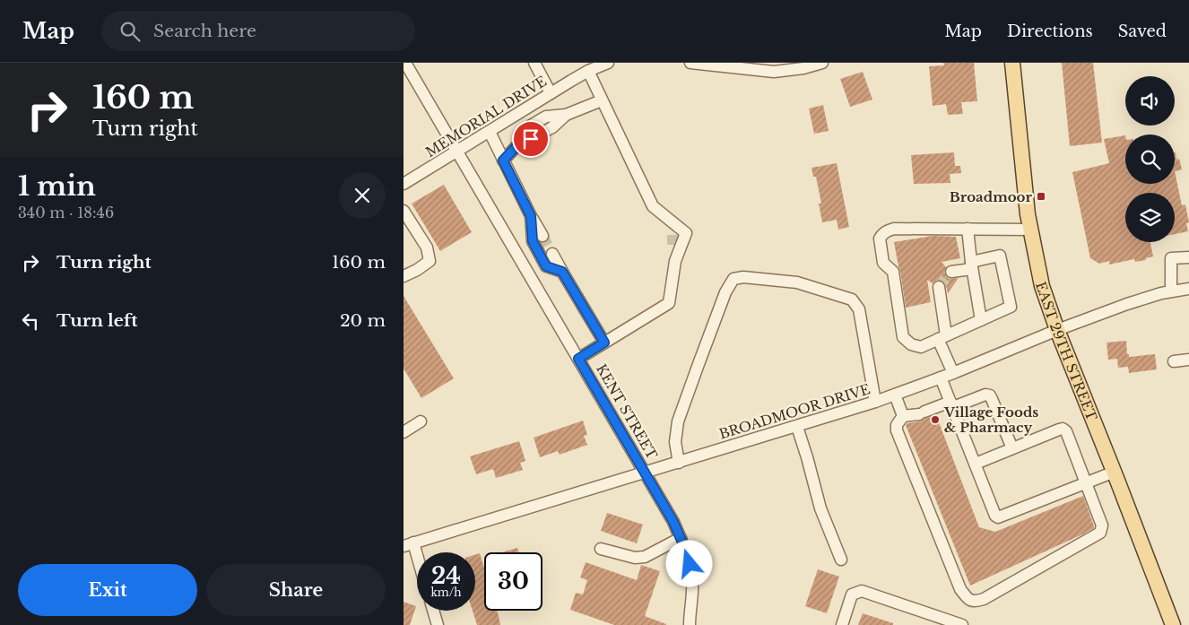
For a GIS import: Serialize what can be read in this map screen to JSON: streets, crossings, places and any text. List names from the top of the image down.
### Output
{
  "streets": {
    "main road": ["EAST 29TH STREET"],
    "street": ["MEMORIAL DRIVE", "KENT STREET", "BROADMOOR DRIVE"]
  },
  "crossings": [
    ["MEMORIAL DRIVE", "KENT STREET"],
    ["EAST 29TH STREET", "BROADMOOR DRIVE"],
    ["KENT STREET", "BROADMOOR DRIVE"]
  ],
  "places": {
    "transit": ["Broadmoor"],
    "other": ["Village Foods & Pharmacy"]
  },
  "page": {
    "header": "Map",
    "search": "Search here",
    "nav": ["Map", "Directions", "Saved"],
    "turn": ["160 m", "Turn right"],
    "heading": ["1 min", "340 m · 18:46"],
    "list": [
      {
        "name": "Turn right",
        "value": "160 m"
      },
      {
        "name": "Turn left",
        "value": "20 m"
      }
    ],
    "speed": "24 km/h",
    "limit": "30",
    "buttons": ["Exit", "Share"]
  }
}
